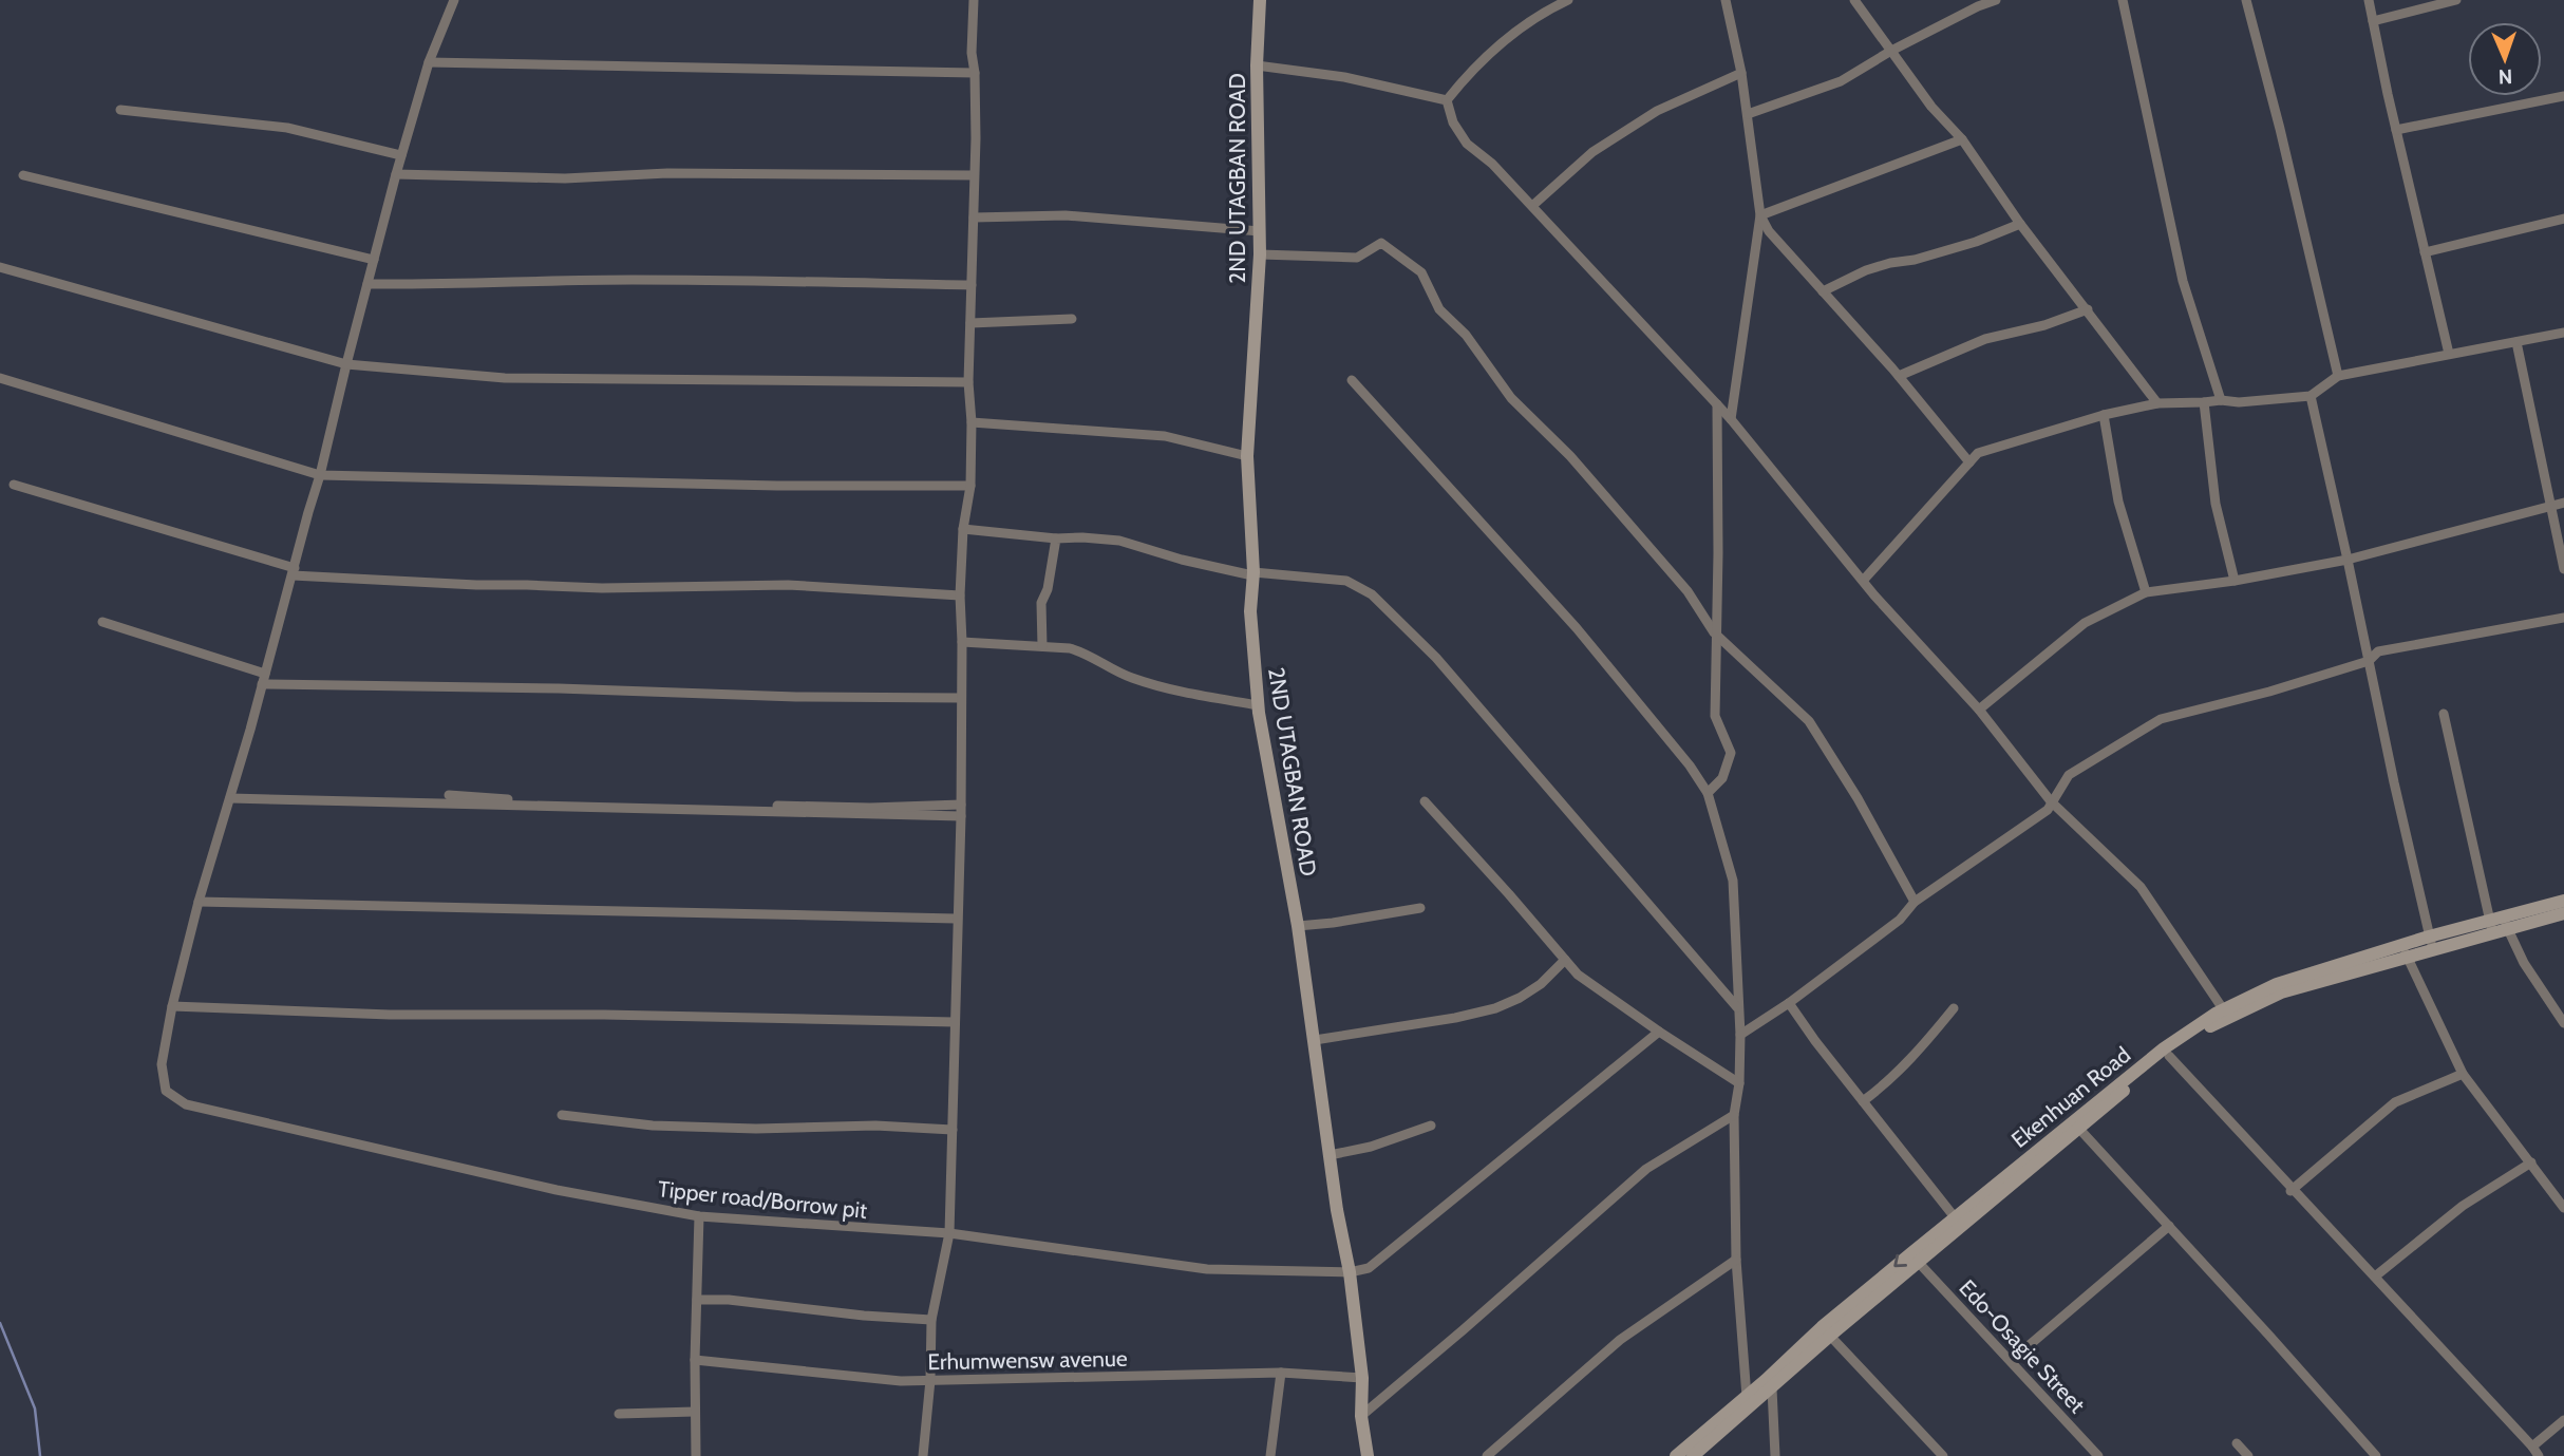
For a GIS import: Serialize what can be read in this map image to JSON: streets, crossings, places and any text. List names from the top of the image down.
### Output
{
  "streets": {
    "main road": ["2ND UTAGBAN ROAD", "Ekenhuan Road"],
    "street": ["Tipper road/Borrow pit", "Edo-Osagie Street", "Erhumwensw avenue"]
  },
  "crossings": [
    ["2ND UTAGBAN ROAD", "Tipper road/Borrow pit"],
    ["2ND UTAGBAN ROAD", "Erhumwensw avenue"],
    ["Ekenhuan Road", "Edo-Osagie Street"]
  ],
  "north": "bottom"
}
